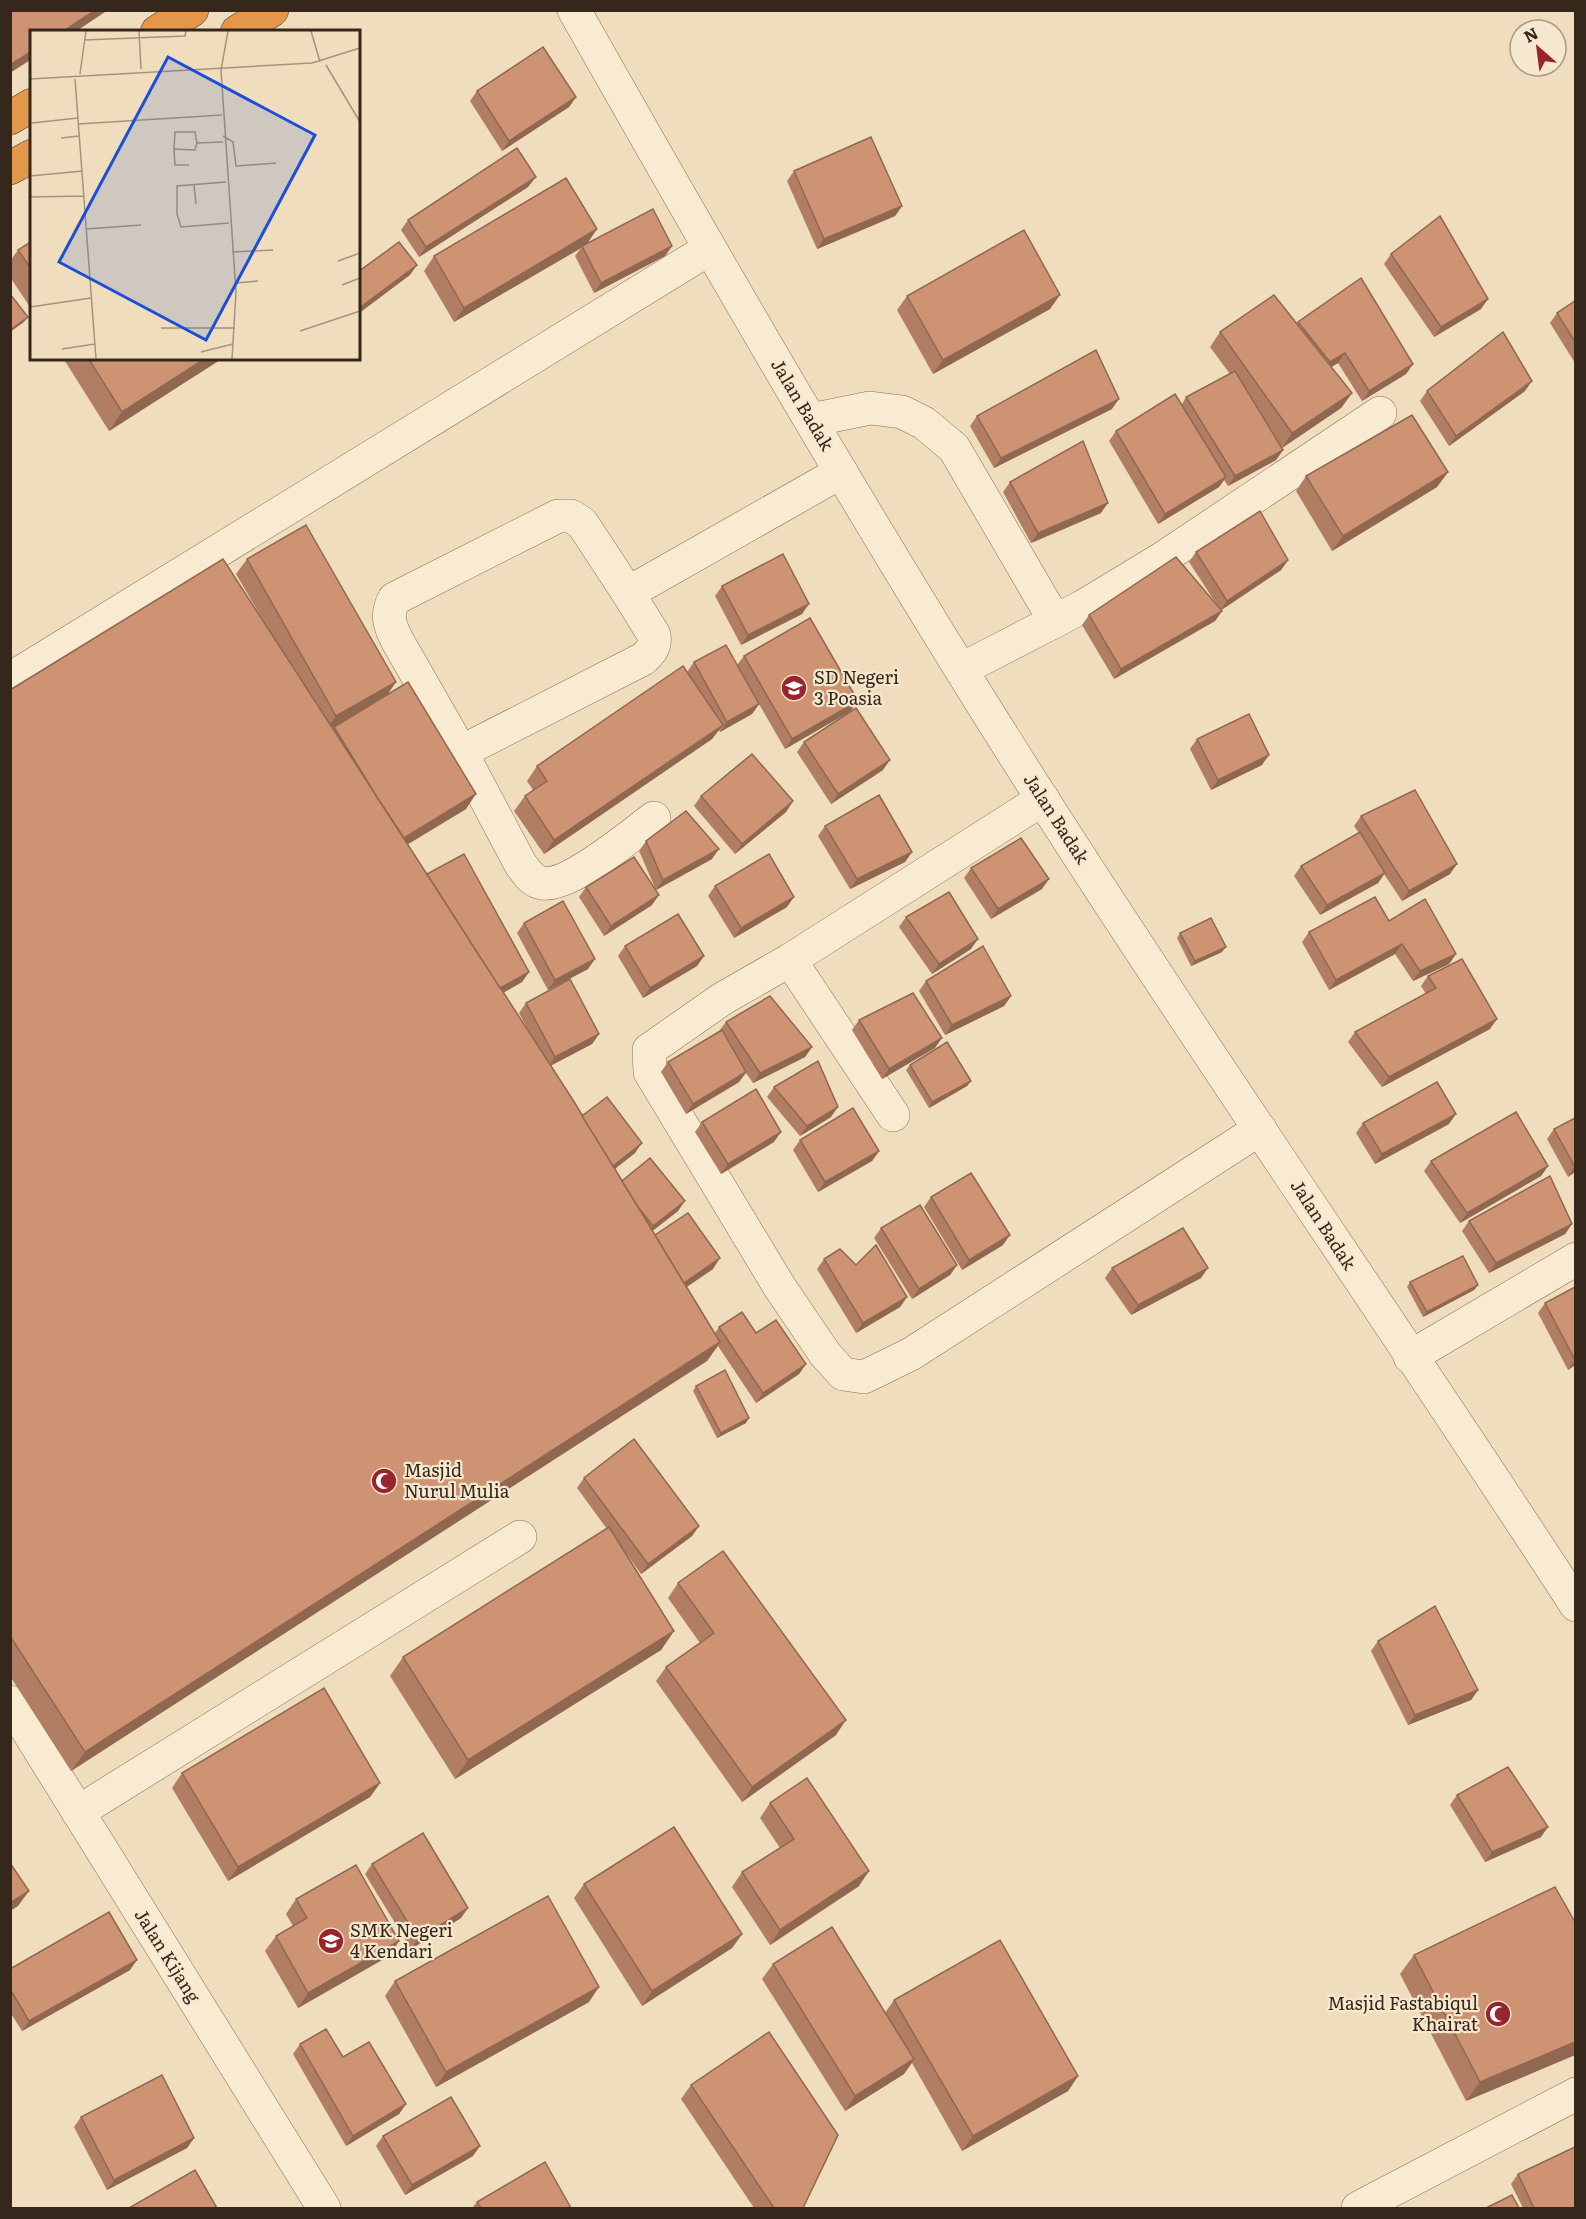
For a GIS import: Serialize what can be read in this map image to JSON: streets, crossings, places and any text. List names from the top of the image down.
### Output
{
  "streets": {
    "street": ["Jalan Badak", "Jalan Kijang"]
  },
  "places": {
    "school or university": ["SD Negeri 3 Poasia", "SMK Negeri 4 Kendari"],
    "mosque": ["Masjid Nurul Mulia", "Masjid Fastabiqul Khairat"]
  },
  "north": "top left"
}
